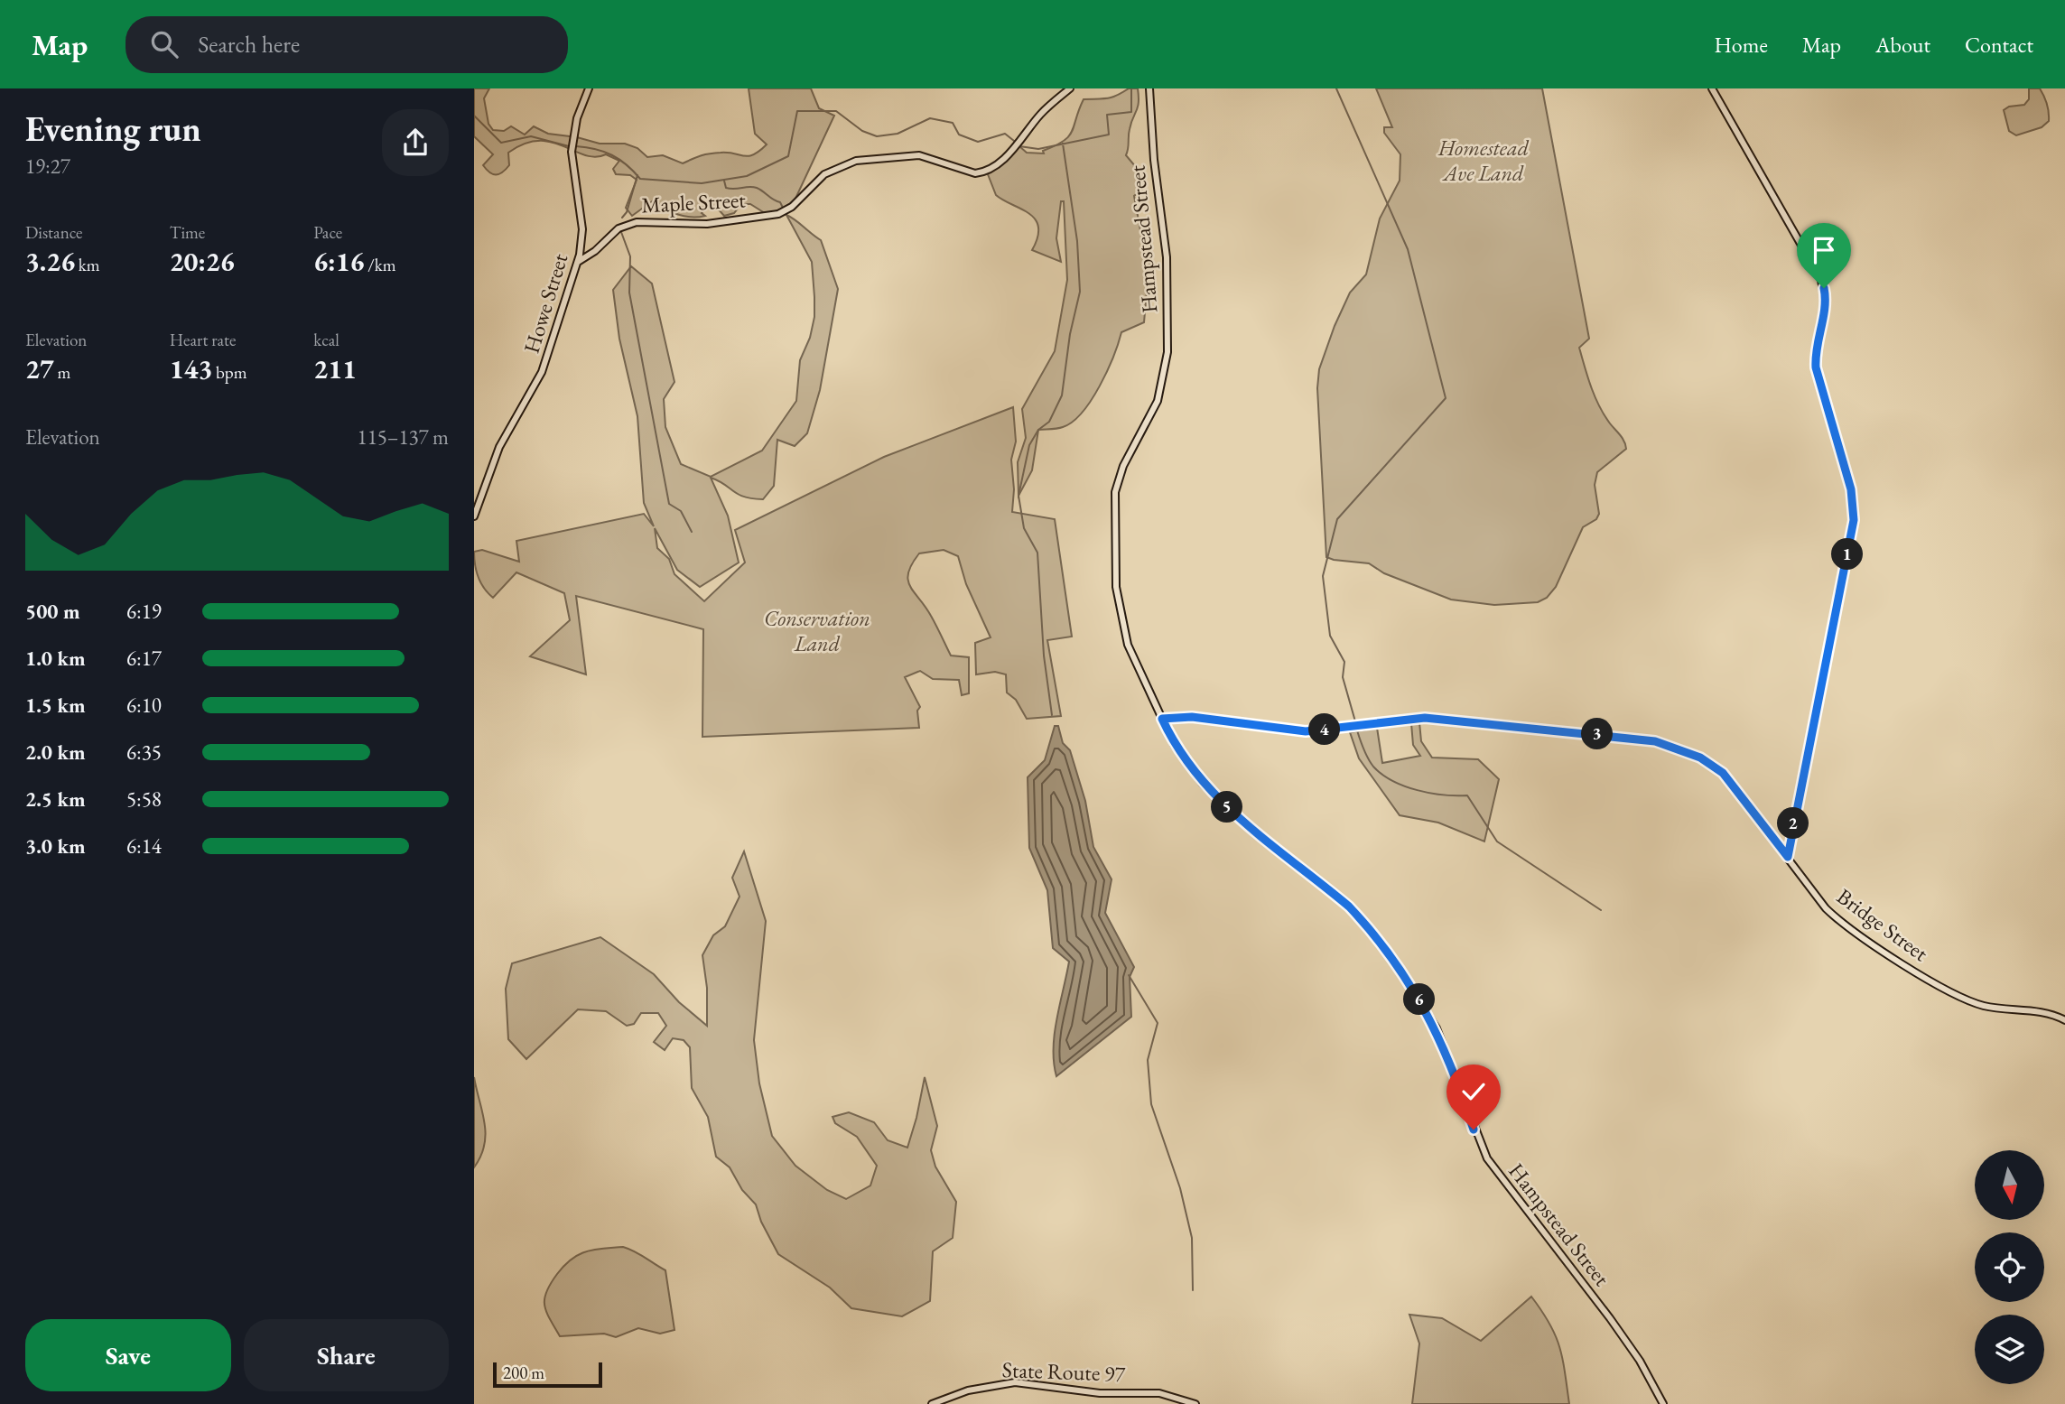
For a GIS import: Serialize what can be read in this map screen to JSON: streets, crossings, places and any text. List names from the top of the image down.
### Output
{
  "streets": {
    "street": [
      "Maple Street",
      "Hampstead Street",
      "Howe Street",
      "Bridge Street",
      "State Route 97"
    ]
  },
  "crossings": [
    ["Maple Street", "Howe Street"],
    ["Hampstead Street", "Bridge Street"]
  ],
  "parks": ["Homestead Ave Land", "Conservation Land"],
  "scale_bar": "200 m",
  "north": "bottom",
  "page": {
    "header": "Map",
    "search": "Search here",
    "nav": [
      "Home",
      "Map",
      "About",
      "Contact"
    ],
    "heading": ["Evening run", "19:27"],
    "stats": [
      ["Distance", "3.26 km"],
      ["Time", "20:26"],
      ["Pace", "6:16 /km"],
      ["Elevation", "27 m"],
      ["Heart rate", "143 bpm"],
      ["kcal", "211"]
    ],
    "chart": ["Elevation", "115–137 m"],
    "pins": [
      "1",
      "4",
      "3",
      "5",
      "2",
      "6"
    ],
    "list": [
      {
        "name": "500 m",
        "note": "6:19"
      },
      {
        "name": "1.0 km",
        "note": "6:17"
      },
      {
        "name": "1.5 km",
        "note": "6:10"
      },
      {
        "name": "2.0 km",
        "note": "6:35"
      },
      {
        "name": "2.5 km",
        "note": "5:58"
      },
      {
        "name": "3.0 km",
        "note": "6:14"
      }
    ],
    "buttons": ["Save", "Share"],
    "scale": "200 m"
  }
}
